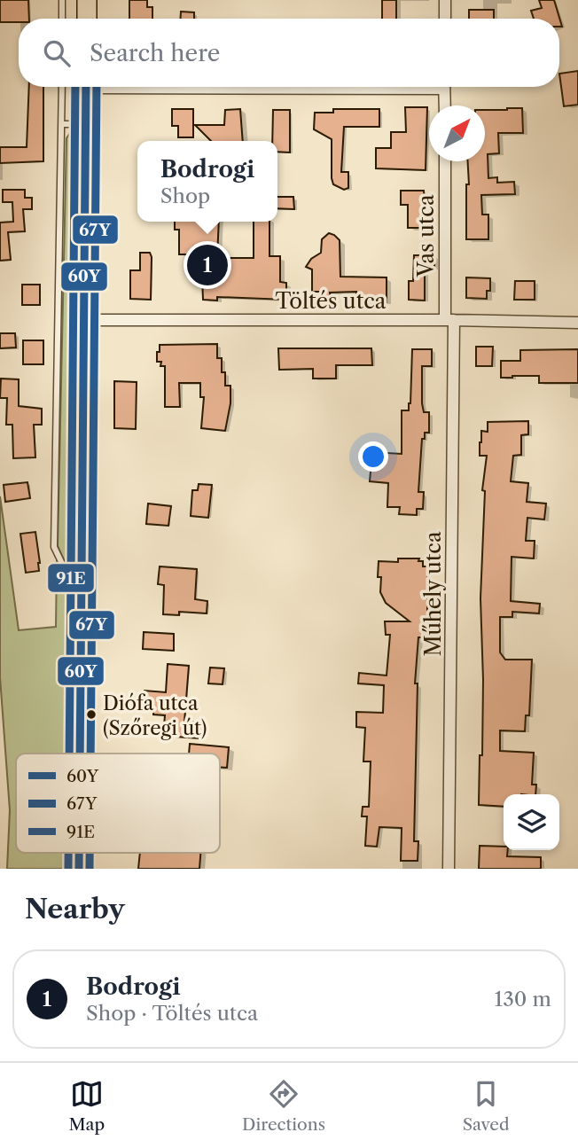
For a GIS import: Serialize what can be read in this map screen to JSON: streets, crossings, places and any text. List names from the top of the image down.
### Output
{
  "streets": {
    "street": ["Vas utca", "Töltés utca", "Műhely utca"]
  },
  "crossings": [
    ["Vas utca", "Töltés utca"],
    ["Vas utca", "Műhely utca"],
    ["Töltés utca", "Műhely utca"]
  ],
  "places": ["Diófa utca (Szőregi út)"],
  "lines": ["transit line 60Y", "transit line 67Y", "transit line 91E"],
  "legend": ["60Y", "67Y", "91E"],
  "north": "top right",
  "page": {
    "search": "Search here",
    "popup": ["Bodrogi", "Shop"],
    "pins": "1",
    "heading": "Nearby",
    "list": [
      {
        "mark": "1",
        "name": "Bodrogi",
        "note": "Shop · Töltés utca",
        "value": "130 m"
      }
    ],
    "nav": ["Map", "Directions", "Saved"]
  }
}
